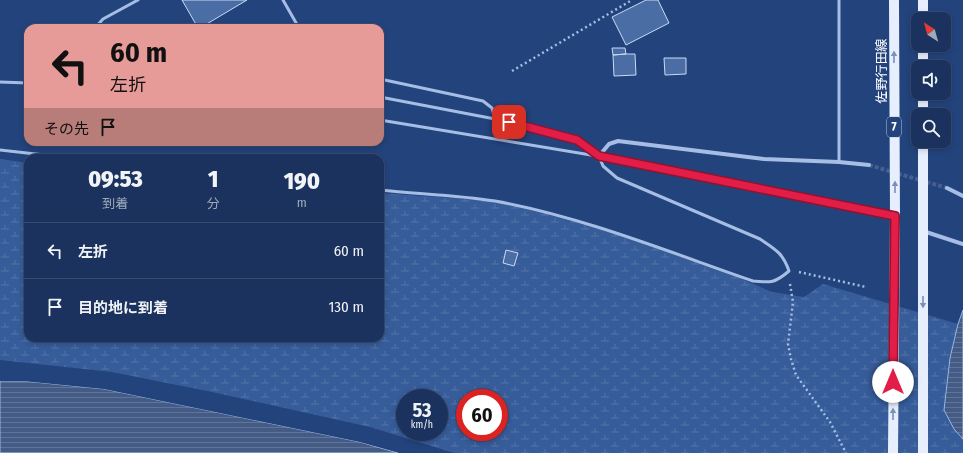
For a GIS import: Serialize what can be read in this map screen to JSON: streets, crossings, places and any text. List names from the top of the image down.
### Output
{
  "streets": {
    "main road": ["佐野行田線", "7"]
  },
  "north": "top left",
  "page": {
    "turn": ["60 m", "左折"],
    "then": "その先",
    "eta": [
      "09:53",
      "到着",
      "1",
      "分",
      "190",
      "m"
    ],
    "list": [
      {
        "name": "左折",
        "value": "60 m"
      },
      {
        "name": "目的地に到着",
        "value": "130 m"
      }
    ],
    "speed": "53 km/h",
    "limit": "60"
  }
}
